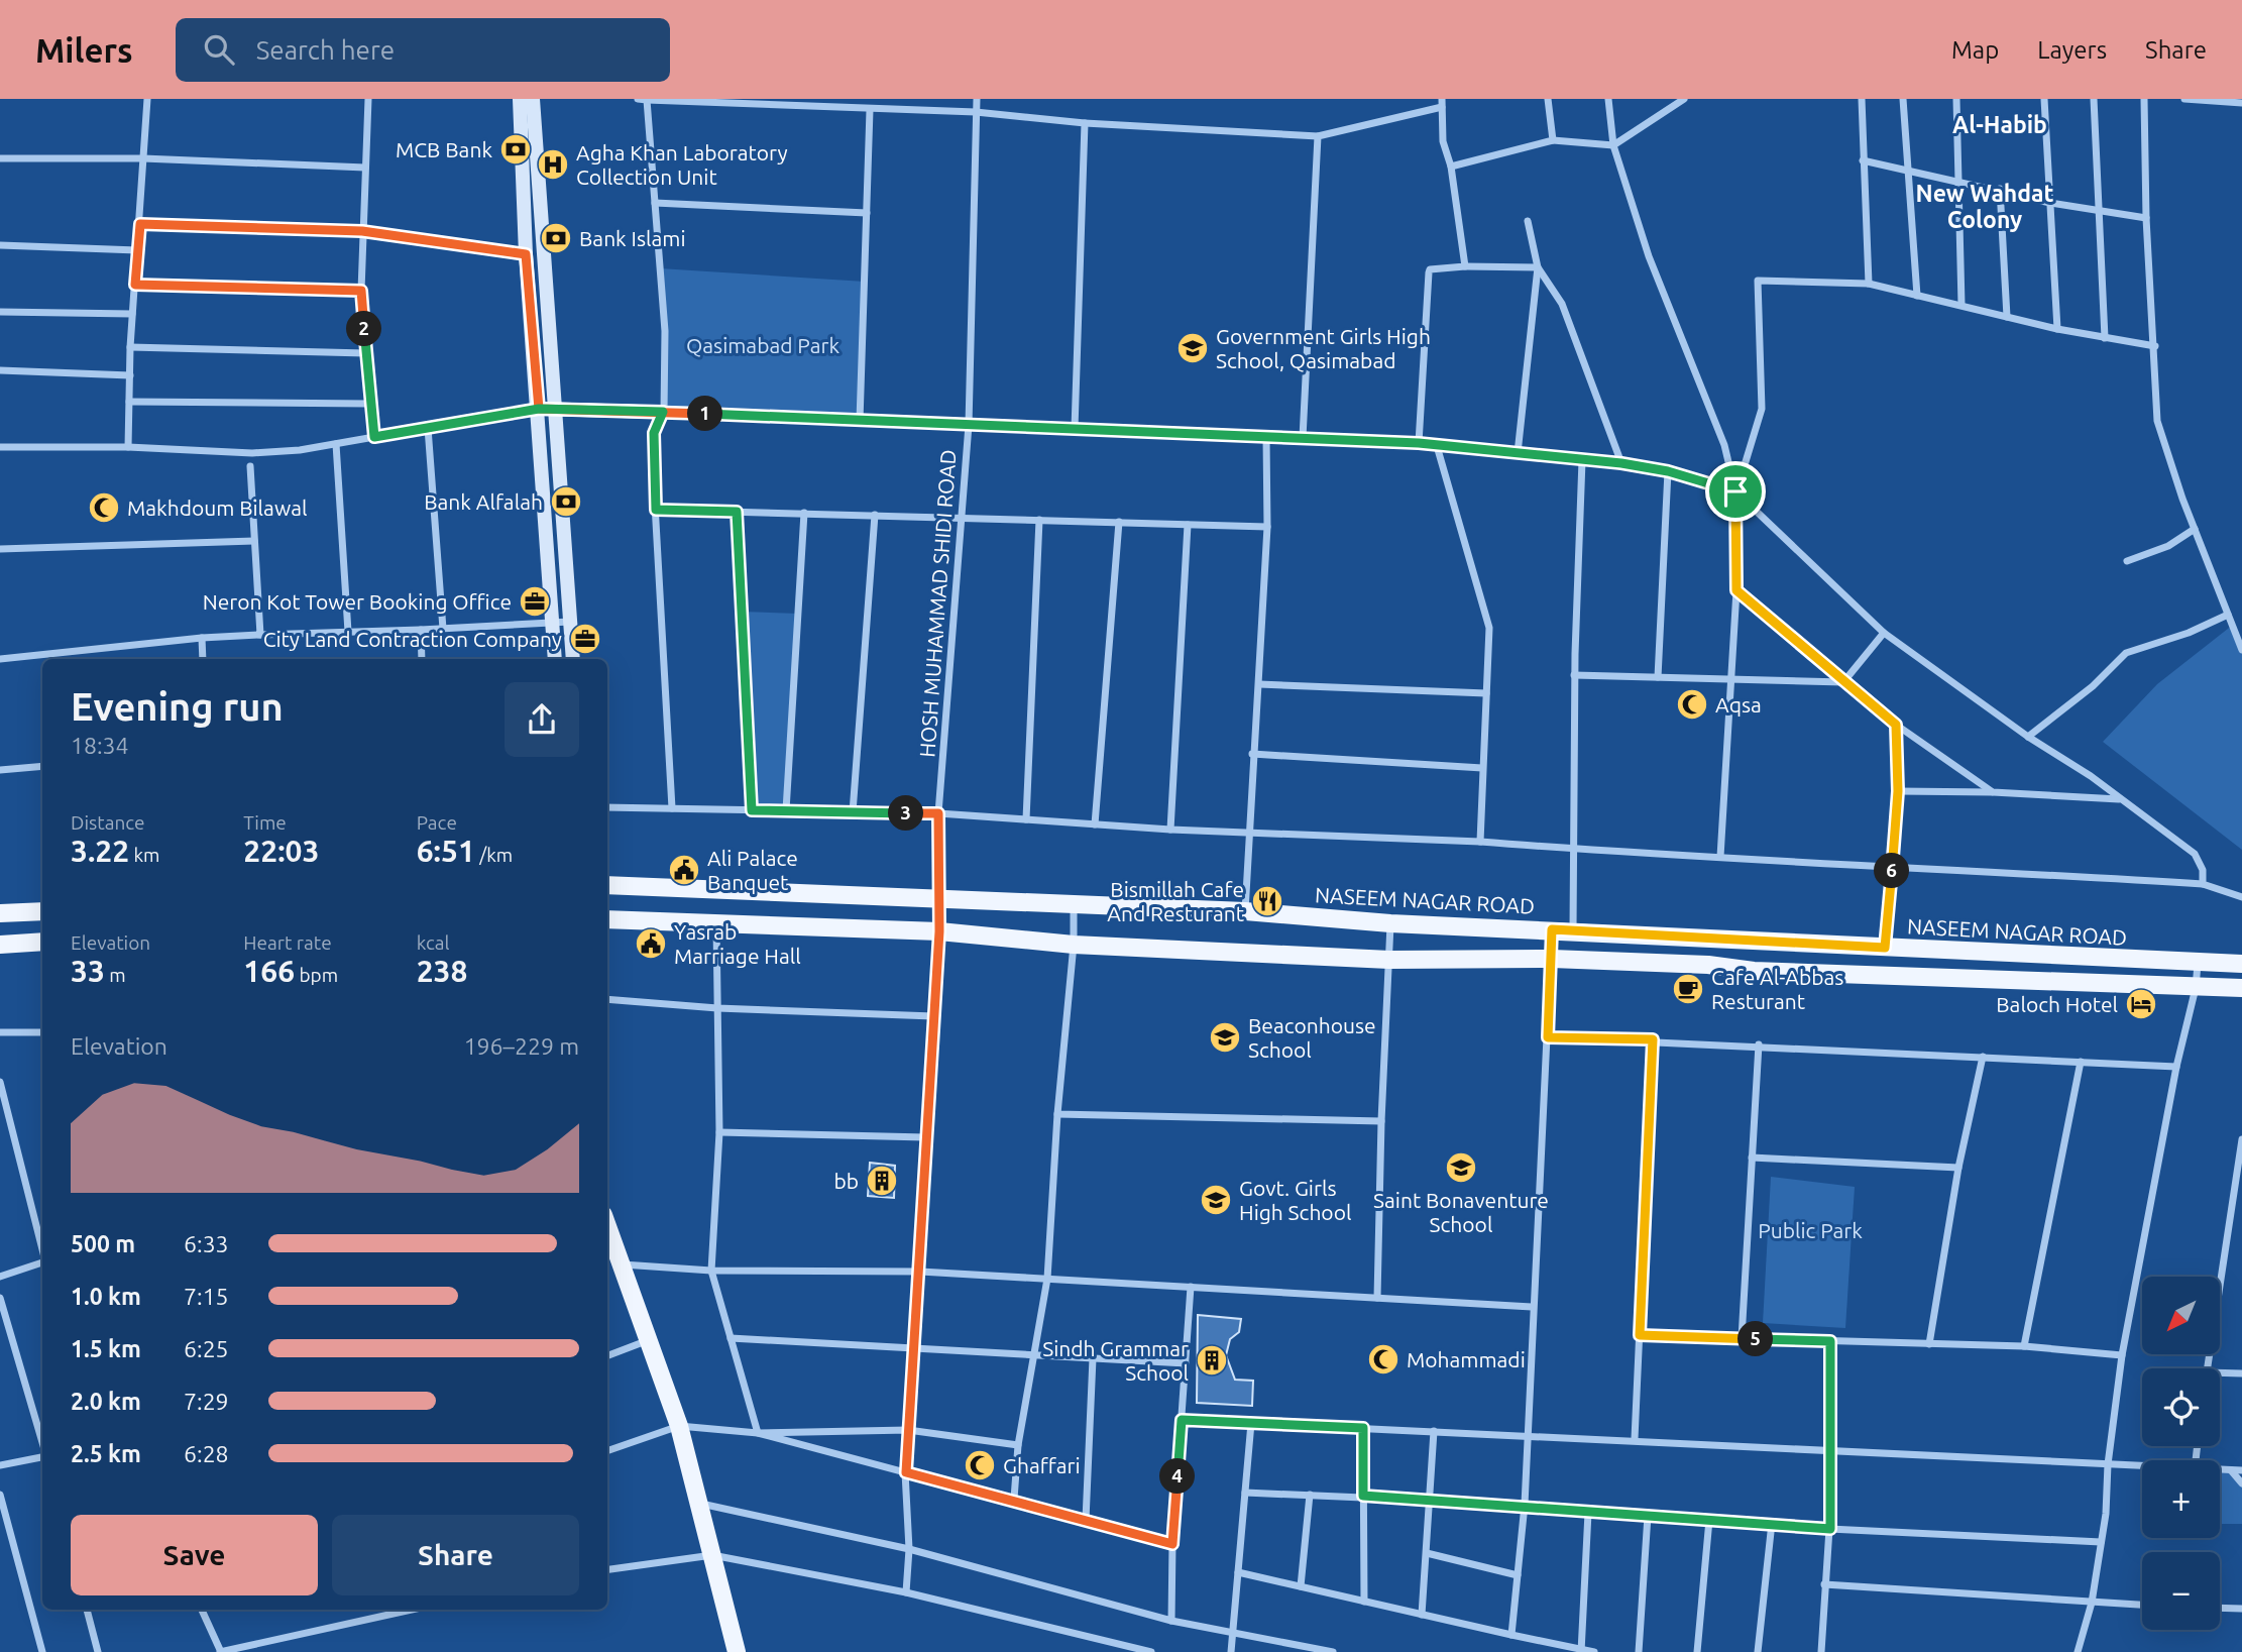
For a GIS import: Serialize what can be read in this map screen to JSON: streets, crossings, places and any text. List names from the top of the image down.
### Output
{
  "streets": {
    "main road": ["NASEEM NAGAR ROAD"],
    "street": ["HOSH MUHAMMAD SHIDI ROAD"]
  },
  "crossings": [
    ["HOSH MUHAMMAD SHIDI ROAD", "NASEEM NAGAR ROAD"]
  ],
  "districts": ["Al-Habib", "New Wahdat Colony"],
  "parks": ["Qasimabad Park", "Public Park"],
  "places": {
    "bank": ["MCB Bank", "Bank Islami", "Bank Alfalah"],
    "hospital": ["Agha Khan Laboratory Collection Unit"],
    "school or university": [
      "Government Girls High School, Qasimabad",
      "Beaconhouse School",
      "Saint Bonaventure School",
      "Govt. Girls High School"
    ],
    "mosque": [
      "Makhdoum Bilawal",
      "Aqsa",
      "Mohammadi",
      "Ghaffari"
    ],
    "office": ["Neron Kot Tower Booking Office", "City Land Contraction Company"],
    "public building": ["Ali Palace Banquet", "Yasrab Marriage Hall"],
    "restaurant": ["Bismillah Cafe And Resturant"],
    "cafe": ["Cafe Al-Abbas Resturant"],
    "hotel": ["Baloch Hotel"],
    "building": ["bb", "Sindh Grammar School"]
  },
  "north": "bottom left",
  "page": {
    "header": "Milers",
    "search": "Search here",
    "nav": ["Map", "Layers", "Share"],
    "pins": [
      "2",
      "1",
      "3",
      "6",
      "5",
      "4"
    ],
    "heading": ["Evening run", "18:34"],
    "stats": [
      ["Distance", "3.22 km"],
      ["Time", "22:03"],
      ["Pace", "6:51 /km"],
      ["Elevation", "33 m"],
      ["Heart rate", "166 bpm"],
      ["kcal", "238"]
    ],
    "chart": ["Elevation", "196–229 m"],
    "list": [
      {
        "name": "500 m",
        "note": "6:33"
      },
      {
        "name": "1.0 km",
        "note": "7:15"
      },
      {
        "name": "1.5 km",
        "note": "6:25"
      },
      {
        "name": "2.0 km",
        "note": "7:29"
      },
      {
        "name": "2.5 km",
        "note": "6:28"
      }
    ],
    "map_buttons": ["+", "−"],
    "buttons": ["Save", "Share"]
  }
}
